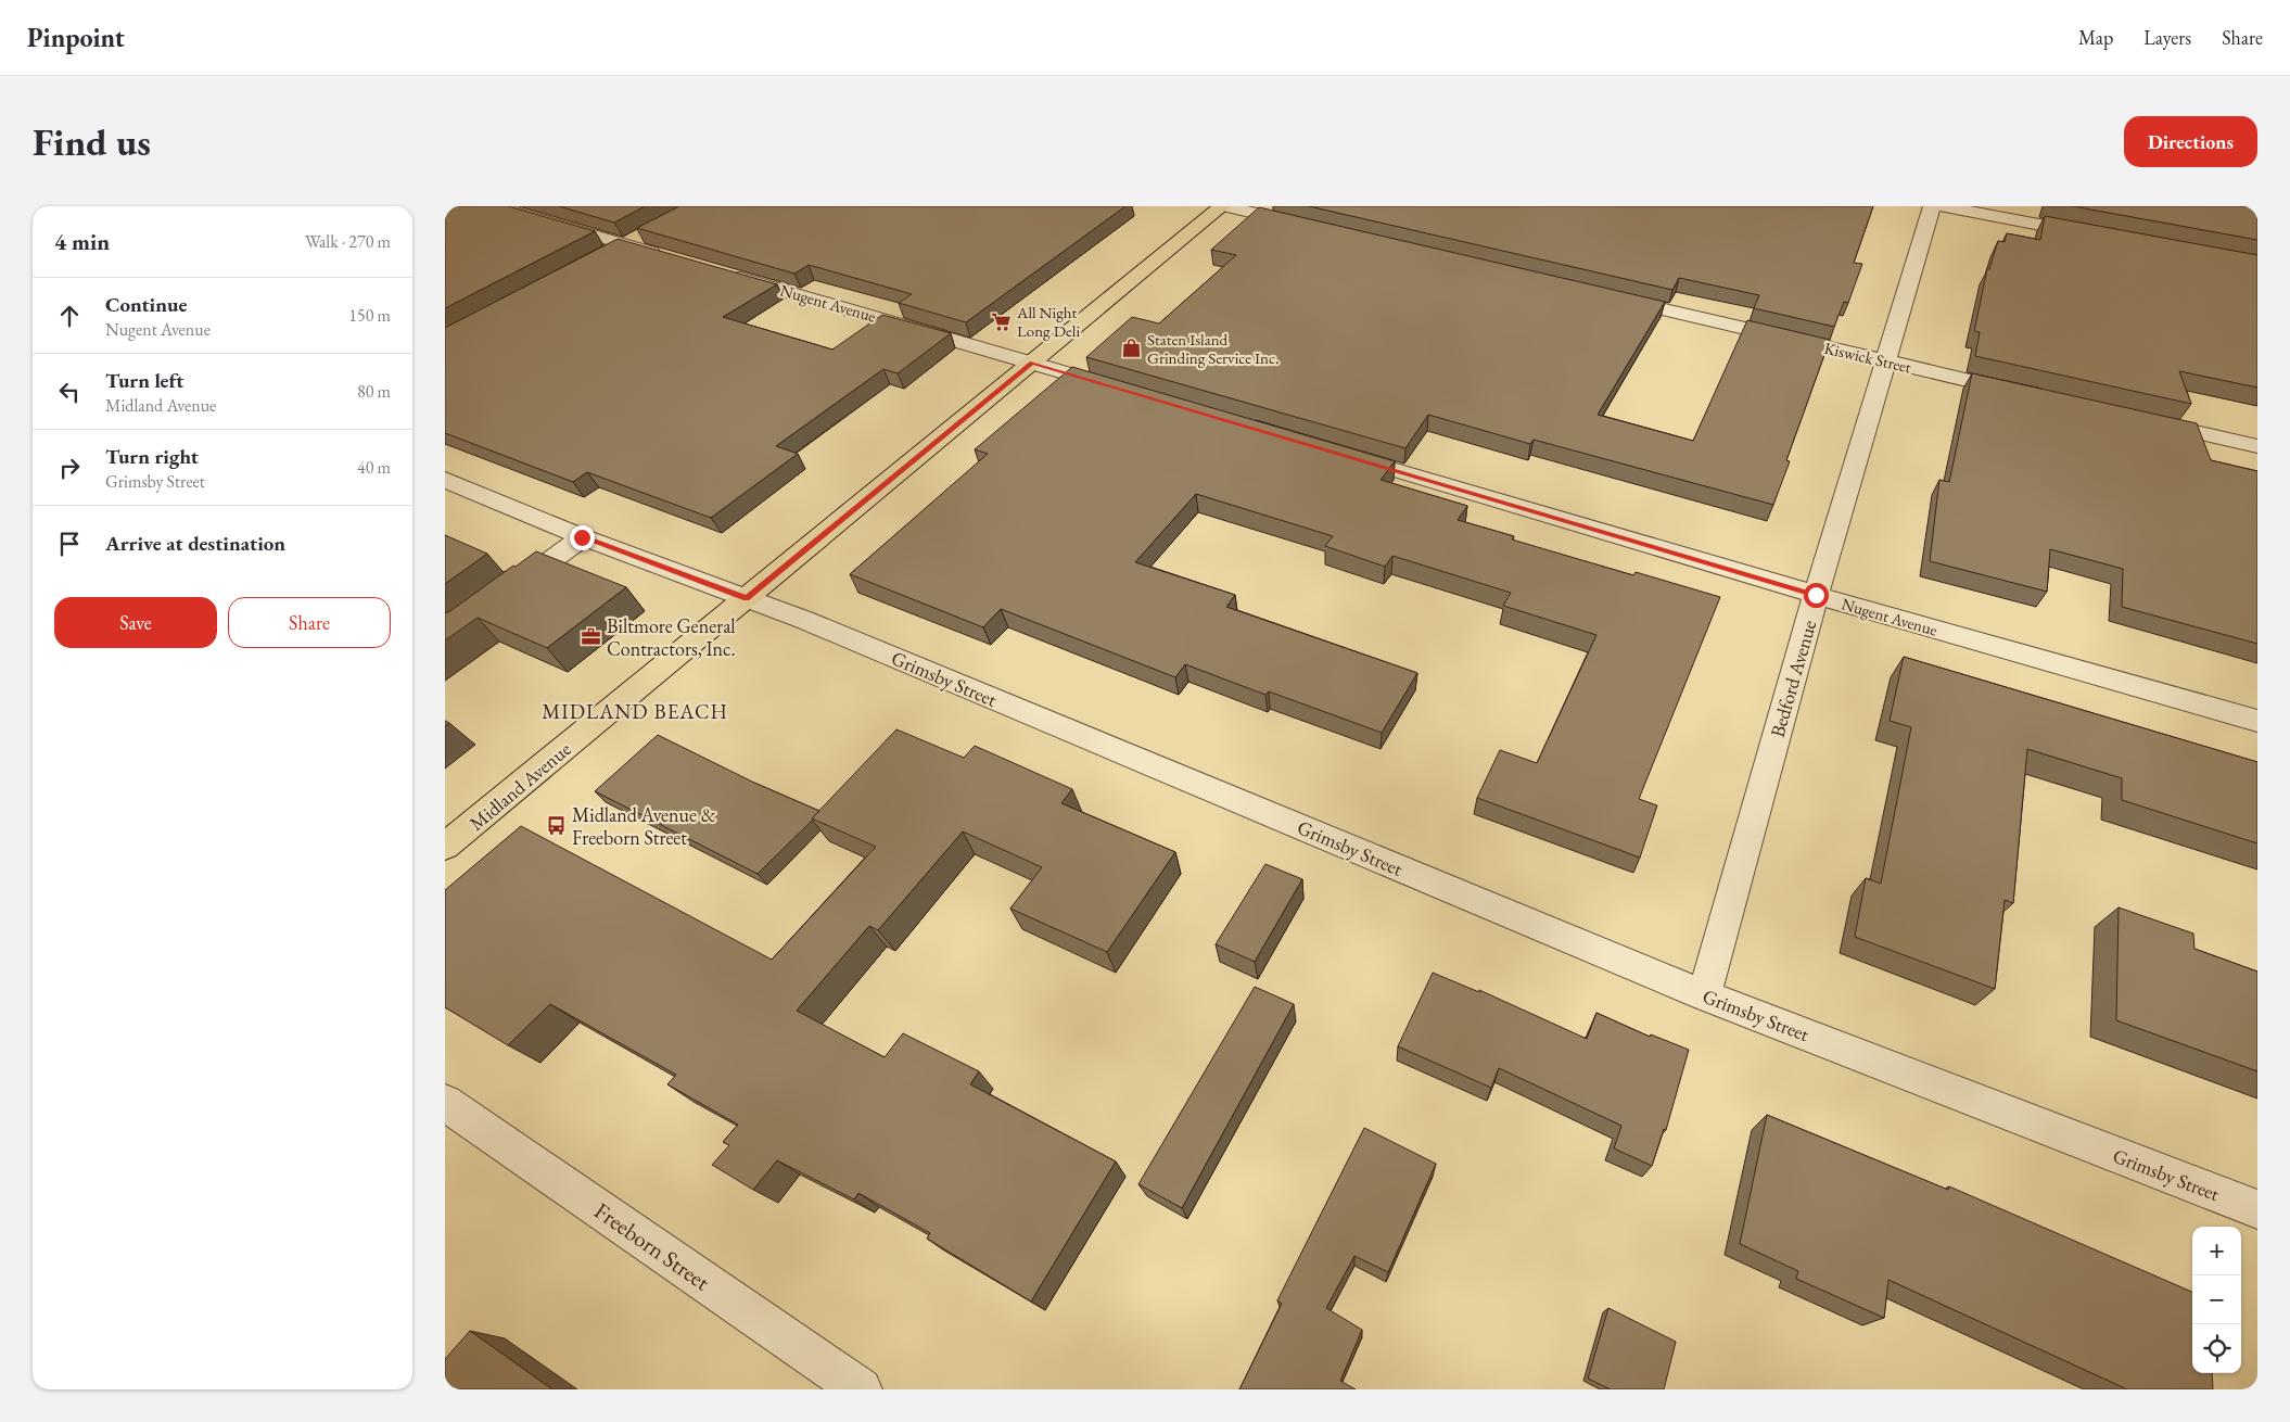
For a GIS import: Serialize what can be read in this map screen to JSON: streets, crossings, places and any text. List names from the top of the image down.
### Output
{
  "streets": {
    "main road": ["Midland Avenue"],
    "street": [
      "Nugent Avenue",
      "Kiswick Street",
      "Grimsby Street",
      "Bedford Avenue",
      "Freeborn Street"
    ]
  },
  "crossings": [
    ["Nugent Avenue", "Bedford Avenue"],
    ["Nugent Avenue", "Midland Avenue"],
    ["Kiswick Street", "Bedford Avenue"],
    ["Grimsby Street", "Bedford Avenue"],
    ["Grimsby Street", "Midland Avenue"]
  ],
  "districts": ["MIDLAND BEACH"],
  "places": {
    "supermarket": ["All Night Long Deli"],
    "shop": ["Staten Island Grinding Service Inc."],
    "office": ["Biltmore General Contractors, Inc."],
    "bus stop": ["Midland Avenue & Freeborn Street"]
  },
  "page": {
    "header": "Pinpoint",
    "nav": ["Map", "Layers", "Share"],
    "buttons": [
      "Directions",
      ["Save", "Share"]
    ],
    "title": "Find us",
    "heading": ["4 min", "Walk · 270 m"],
    "list": [
      ["Continue", "Nugent Avenue", "150 m"],
      ["Turn left", "Midland Avenue", "80 m"],
      ["Turn right", "Grimsby Street", "40 m"],
      "Arrive at destination"
    ],
    "map_buttons": ["+", "−"]
  }
}
